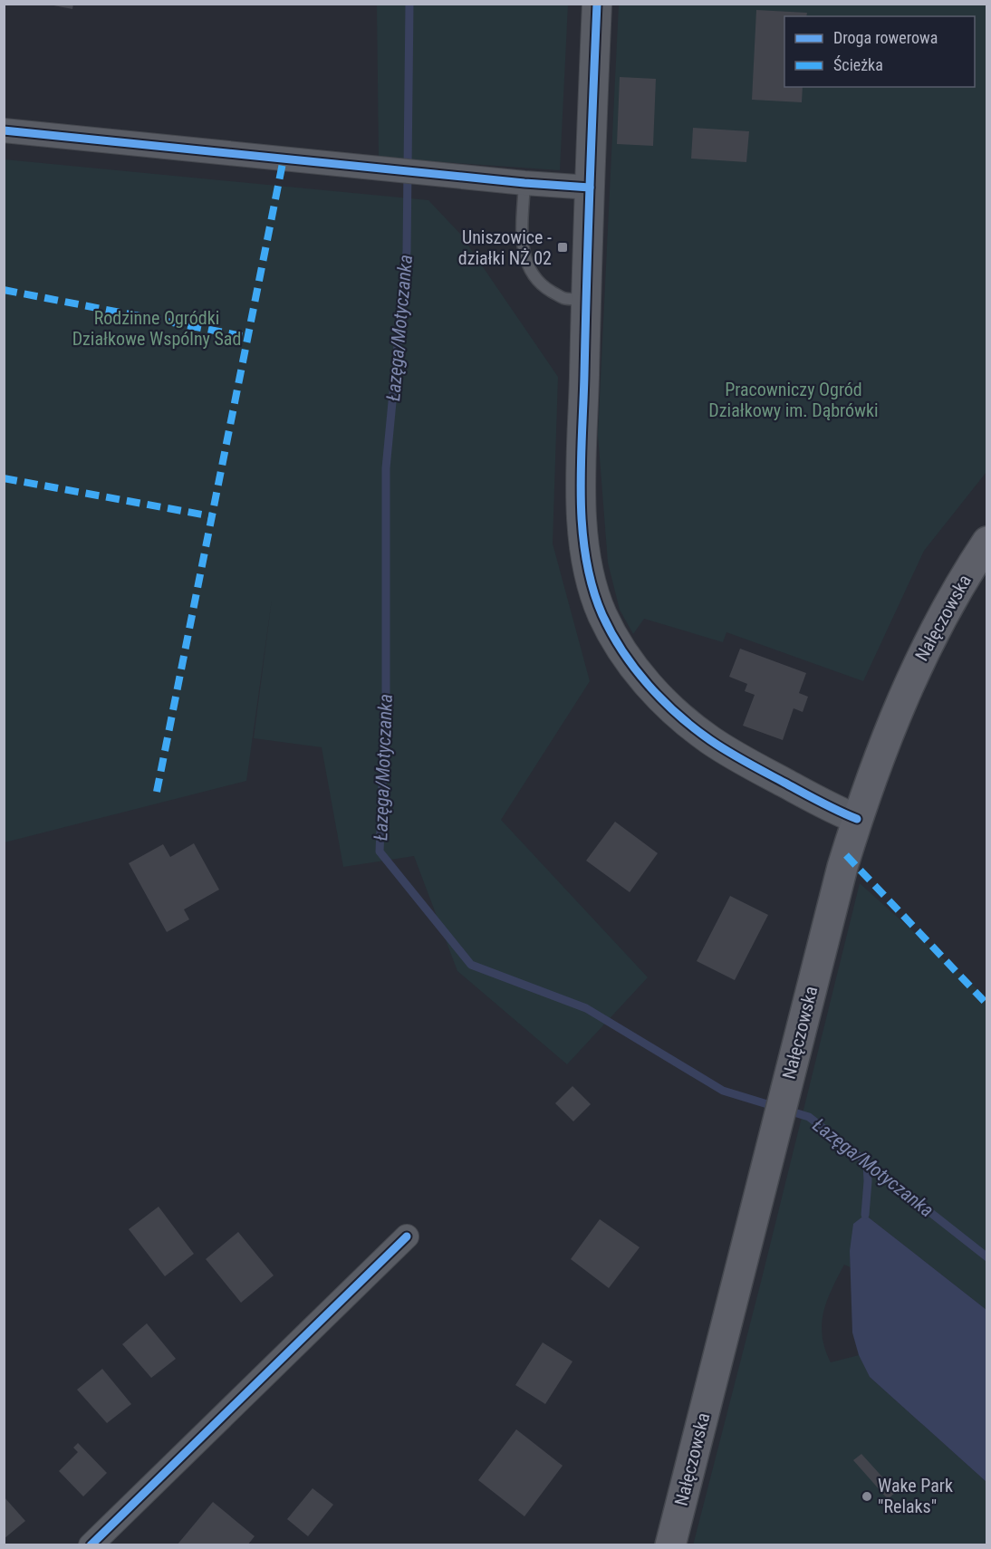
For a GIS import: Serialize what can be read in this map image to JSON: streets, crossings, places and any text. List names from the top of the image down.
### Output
{
  "streets": {
    "main road": ["Nałęczowska"]
  },
  "water": ["Łazęga/Motyczanka"],
  "parks": ["Rodzinne Ogródki Działkowe Wspólny Sad", "Pracowniczy Ogród Działkowy im. Dąbrówki"],
  "places": {
    "transit": ["Uniszowice - działki NŻ 02"],
    "other": ["Wake Park \"Relaks\""]
  },
  "legend": ["Droga rowerowa", "Ścieżka"]
}
